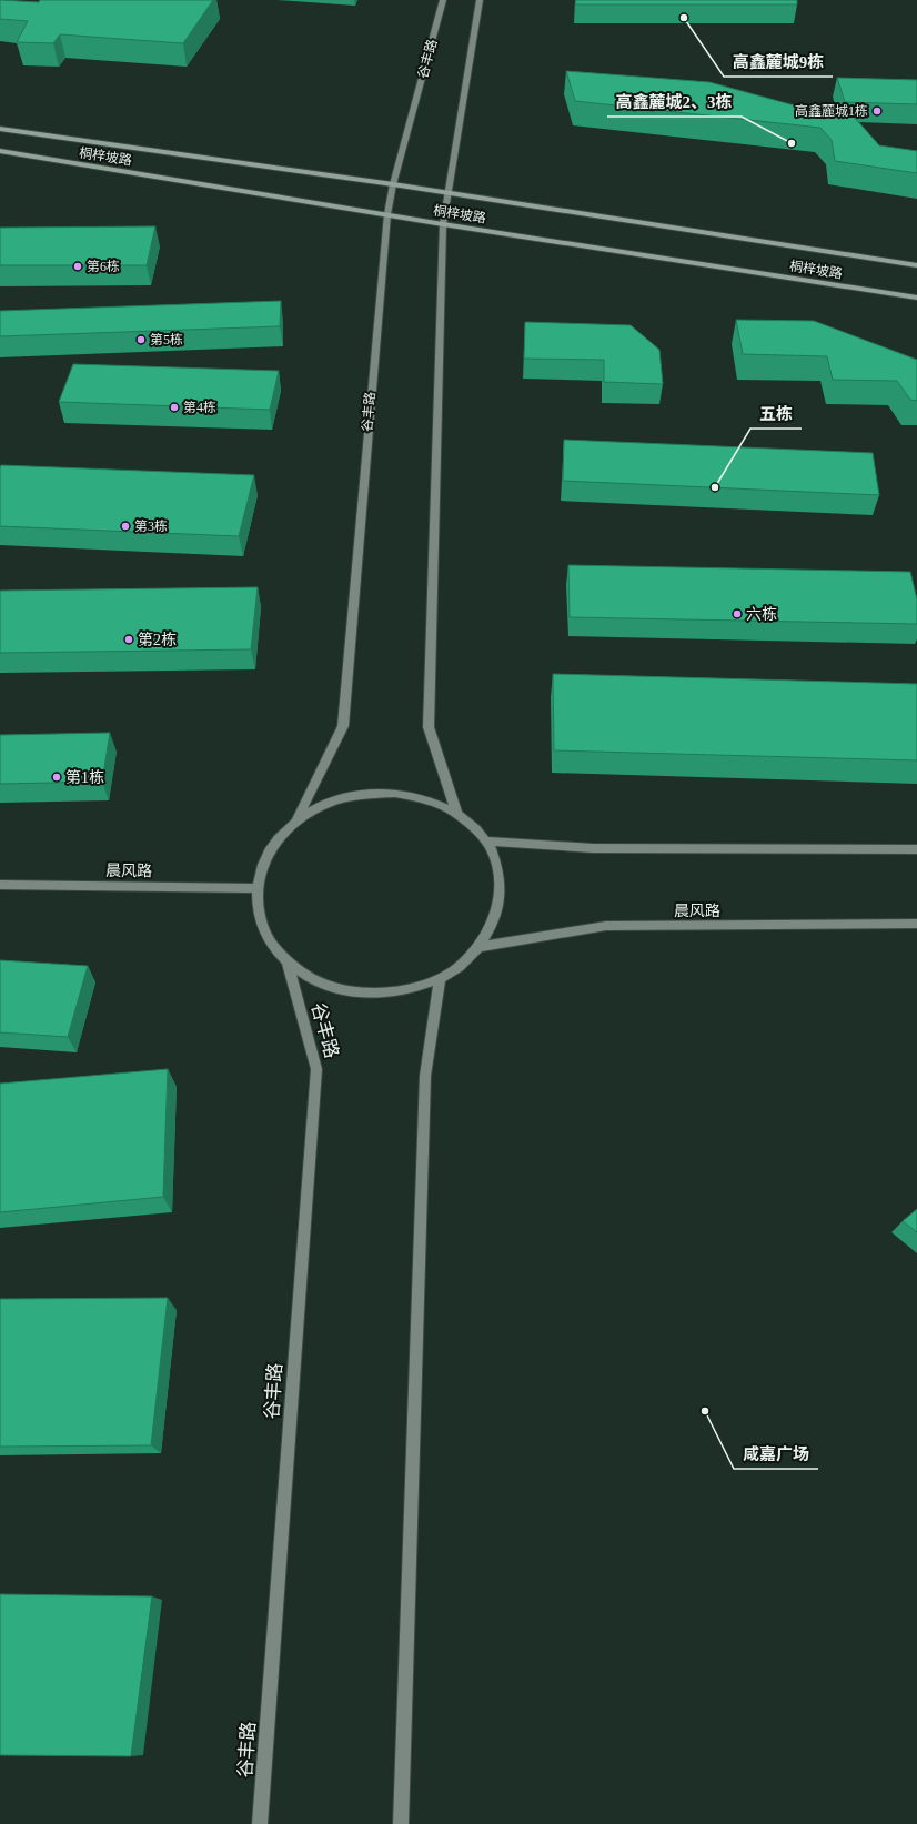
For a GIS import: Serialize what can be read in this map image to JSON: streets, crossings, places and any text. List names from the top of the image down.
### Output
{
  "streets": {
    "main road": ["桐梓坡路"],
    "street": ["谷丰路", "晨风路"]
  },
  "crossings": [
    ["谷丰路", "桐梓坡路"]
  ],
  "places": [
    "高鑫麓城9栋",
    "高鑫麓城1栋",
    "高鑫麓城2、3栋",
    "第6栋",
    "第5栋",
    "第4栋",
    "五栋",
    "第3栋",
    "六栋",
    "第2栋",
    "第1栋",
    "咸嘉广场"
  ]
}
